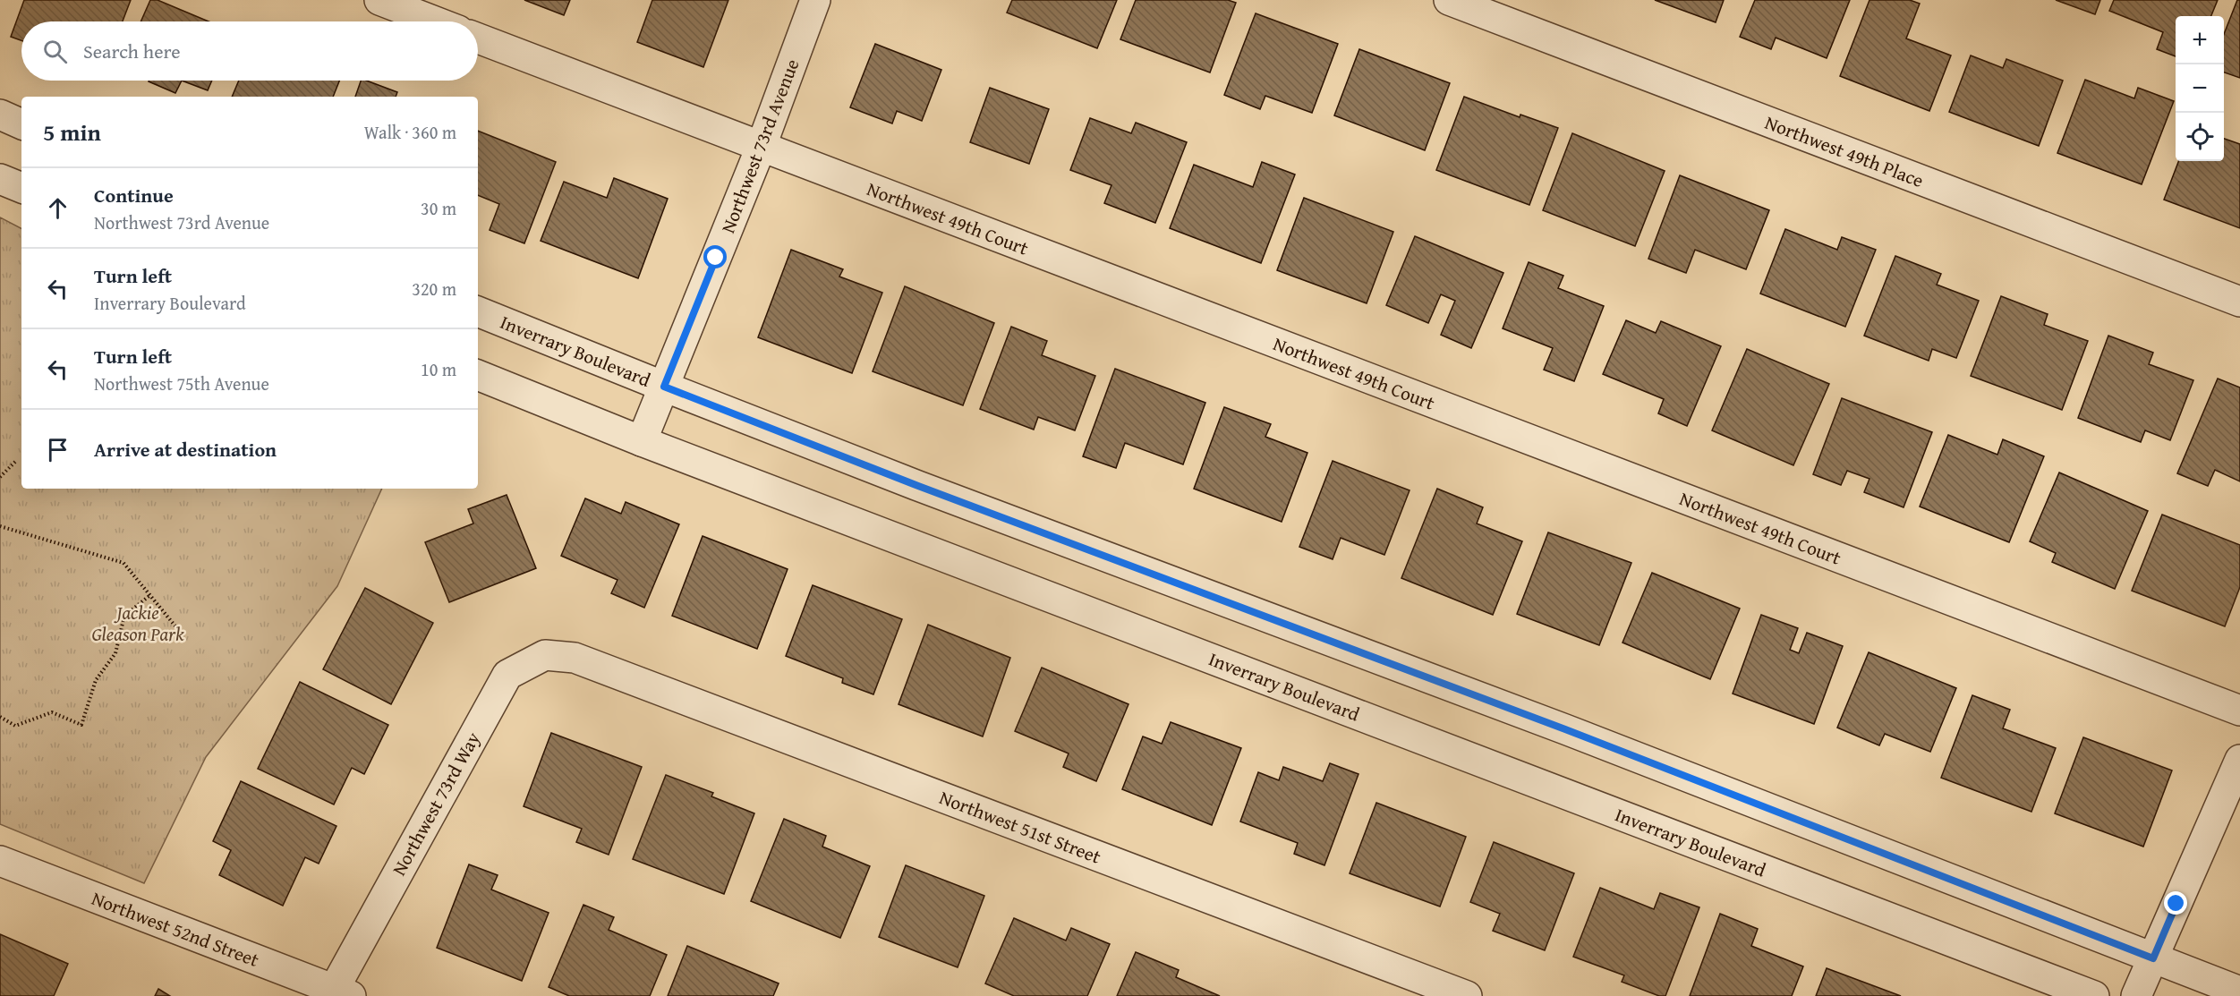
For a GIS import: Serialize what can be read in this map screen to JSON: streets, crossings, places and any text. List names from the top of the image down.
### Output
{
  "streets": {
    "street": [
      "Northwest 73rd Avenue",
      "Northwest 49th Place",
      "Northwest 49th Court",
      "Inverrary Boulevard",
      "Northwest 73rd Way",
      "Northwest 51st Street",
      "Northwest 52nd Street"
    ]
  },
  "crossings": [
    ["Northwest 73rd Avenue", "Northwest 49th Court"],
    ["Northwest 73rd Avenue", "Inverrary Boulevard"],
    ["Northwest 73rd Way", "Northwest 51st Street"],
    ["Northwest 73rd Way", "Northwest 52nd Street"]
  ],
  "parks": ["Jackie Gleason Park"],
  "page": {
    "map_buttons": ["+", "−"],
    "search": "Search here",
    "heading": ["5 min", "Walk · 360 m"],
    "list": [
      ["Continue", "Northwest 73rd Avenue", "30 m"],
      ["Turn left", "Inverrary Boulevard", "320 m"],
      ["Turn left", "Northwest 75th Avenue", "10 m"],
      "Arrive at destination"
    ]
  }
}
